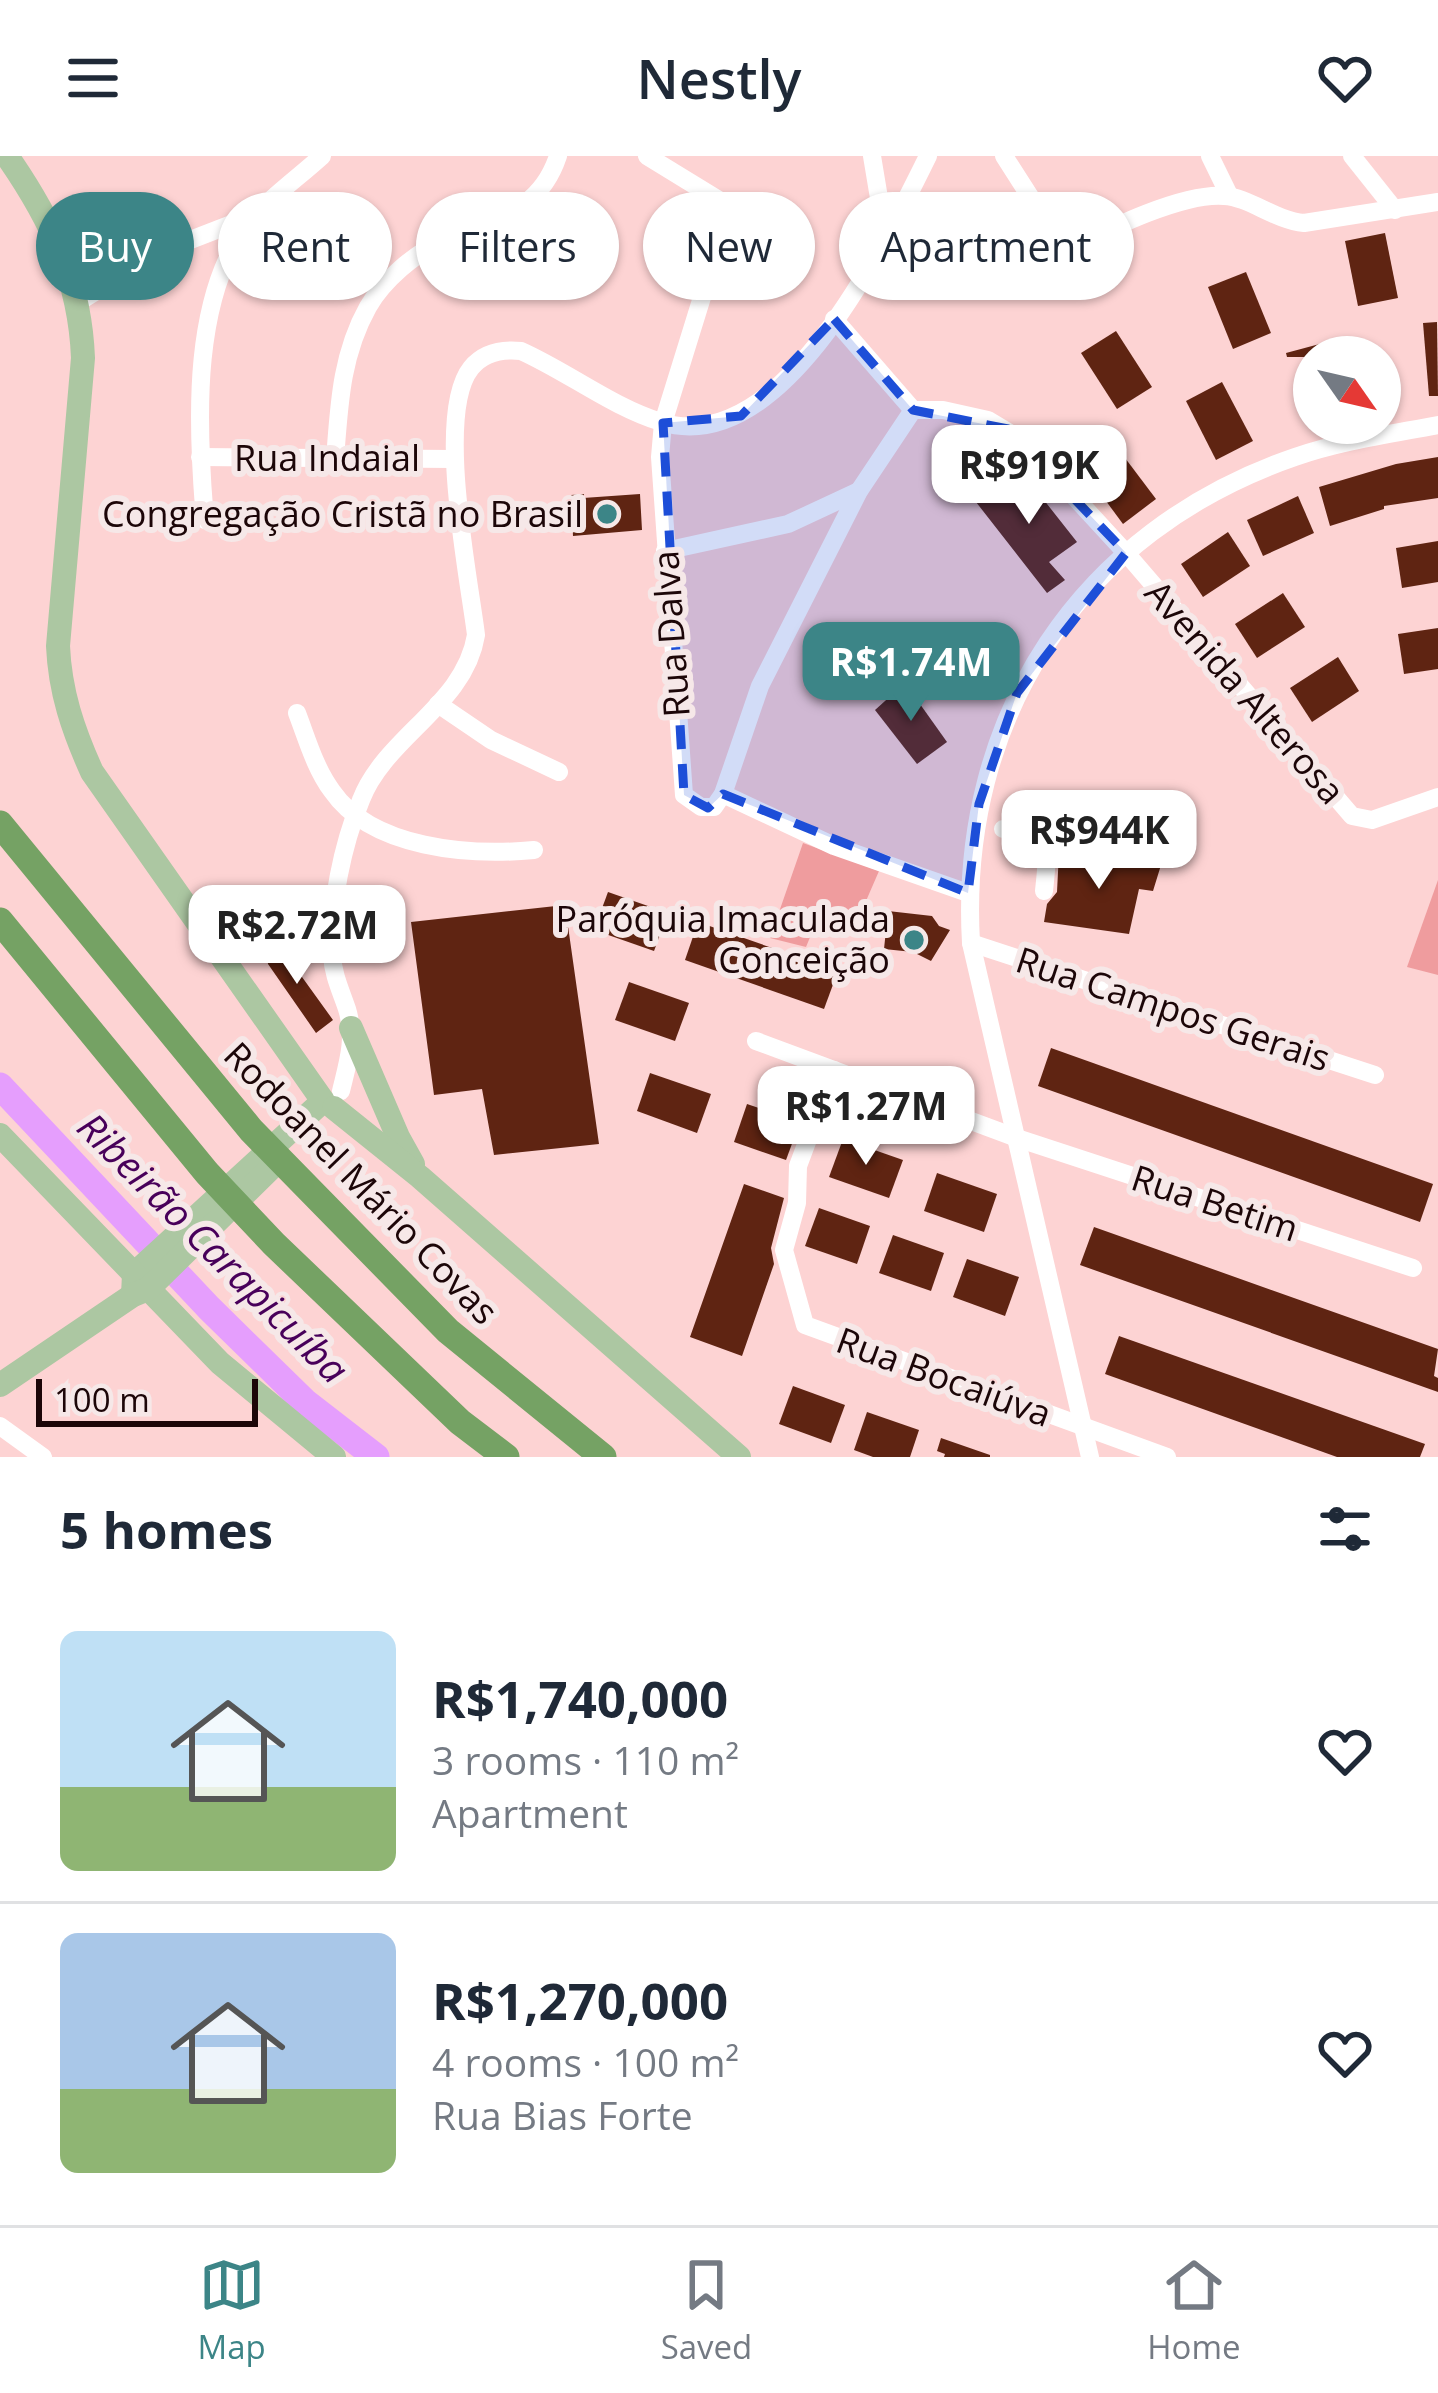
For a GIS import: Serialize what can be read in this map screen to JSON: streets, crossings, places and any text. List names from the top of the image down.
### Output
{
  "streets": {
    "highway": ["Rodoanel Mário Covas"],
    "street": [
      "Rua Indaial",
      "Rua Dalva",
      "Avenida Alterosa",
      "Rua Campos Gerais",
      "Rua Betim",
      "Rua Bocaiúva"
    ]
  },
  "crossings": [
    ["Rua Betim", "Rua Bocaiúva"]
  ],
  "water": ["Ribeirão Carapicuíba"],
  "places": ["Congregação Cristã no Brasil", "Paróquia Imaculada Conceição"],
  "scale_bar": "100 m",
  "north": "bottom right",
  "page": {
    "header": "Nestly",
    "chip": [
      "Buy",
      "Rent",
      "Filters",
      "New",
      "Apartment"
    ],
    "price": [
      "R$919K",
      "R$1.74M",
      "R$944K",
      "R$2.72M",
      "R$1.27M"
    ],
    "scale": "100 m",
    "heading": "5 homes",
    "list": [
      {
        "name": "R$1,740,000",
        "note": "3 rooms · 110 m² · Apartment"
      },
      {
        "name": "R$1,270,000",
        "note": "4 rooms · 100 m² · Rua Bias Forte"
      }
    ],
    "tabs": ["Map", "Saved", "Home"]
  }
}
